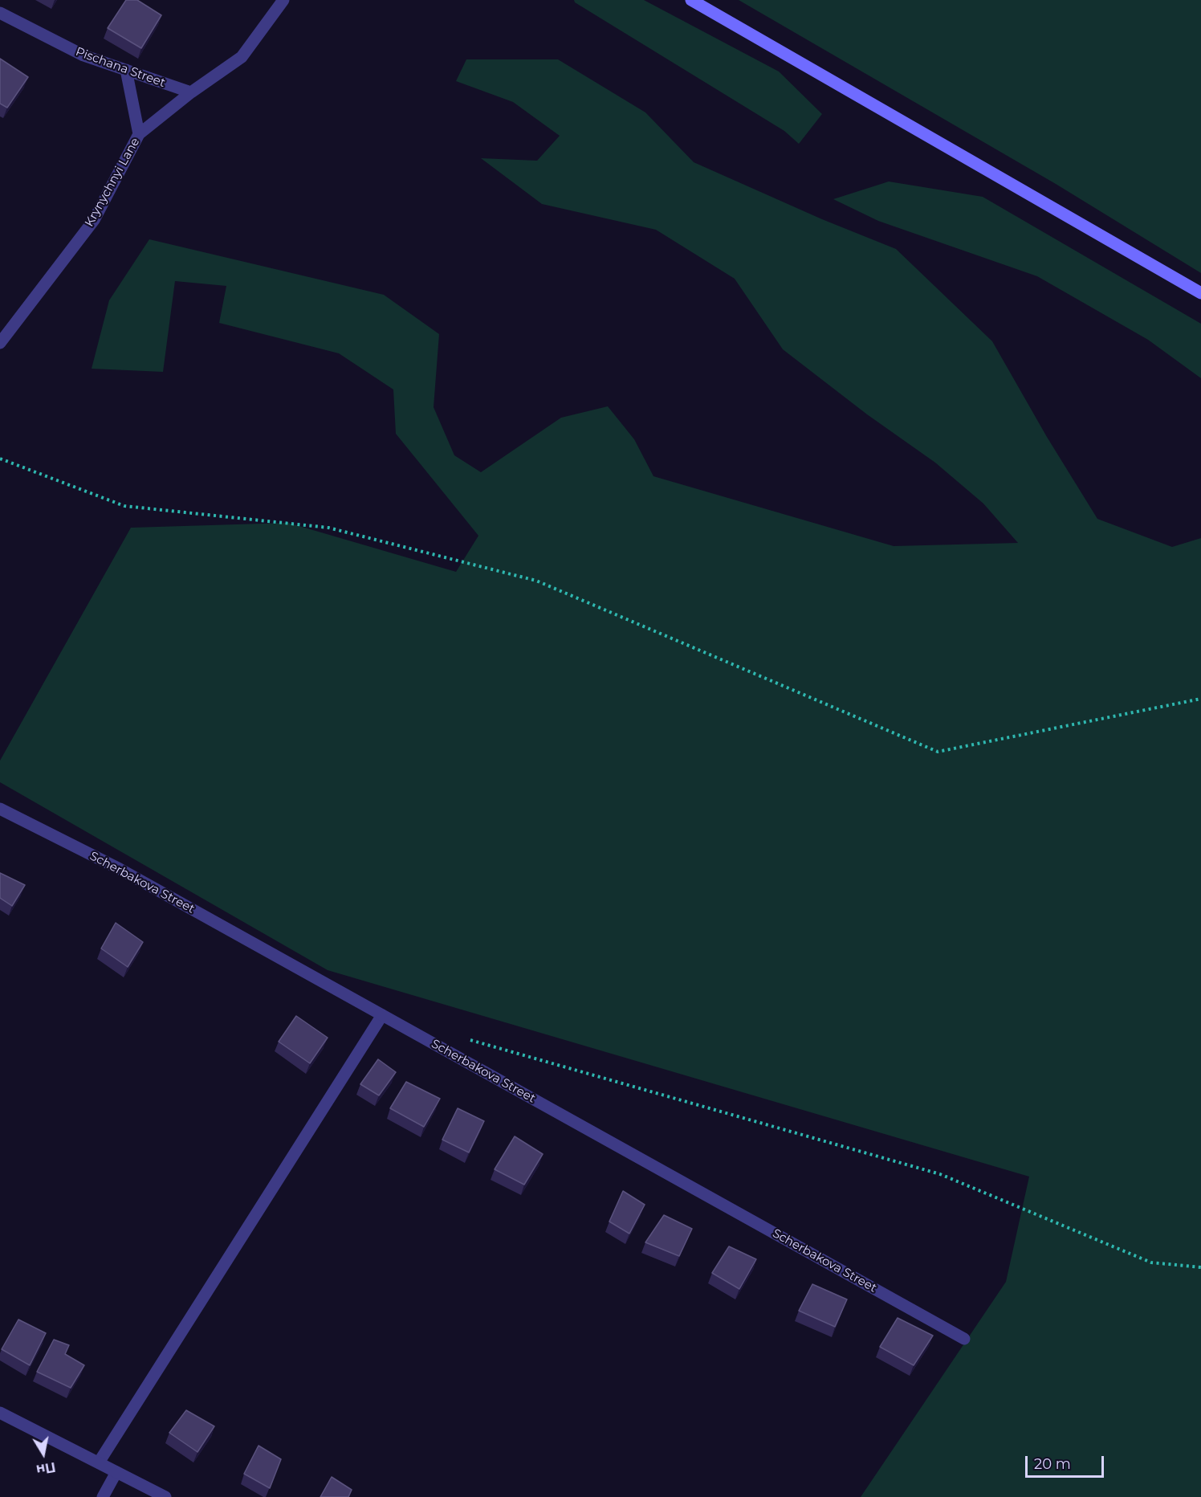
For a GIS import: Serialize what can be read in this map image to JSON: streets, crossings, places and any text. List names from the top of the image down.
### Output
{
  "streets": {
    "street": ["Pischana Street", "Krynychnyi Lane", "Scherbakova Street"]
  },
  "crossings": [
    ["Pischana Street", "Krynychnyi Lane"]
  ],
  "scale_bar": "20 m",
  "north": "bottom"
}
